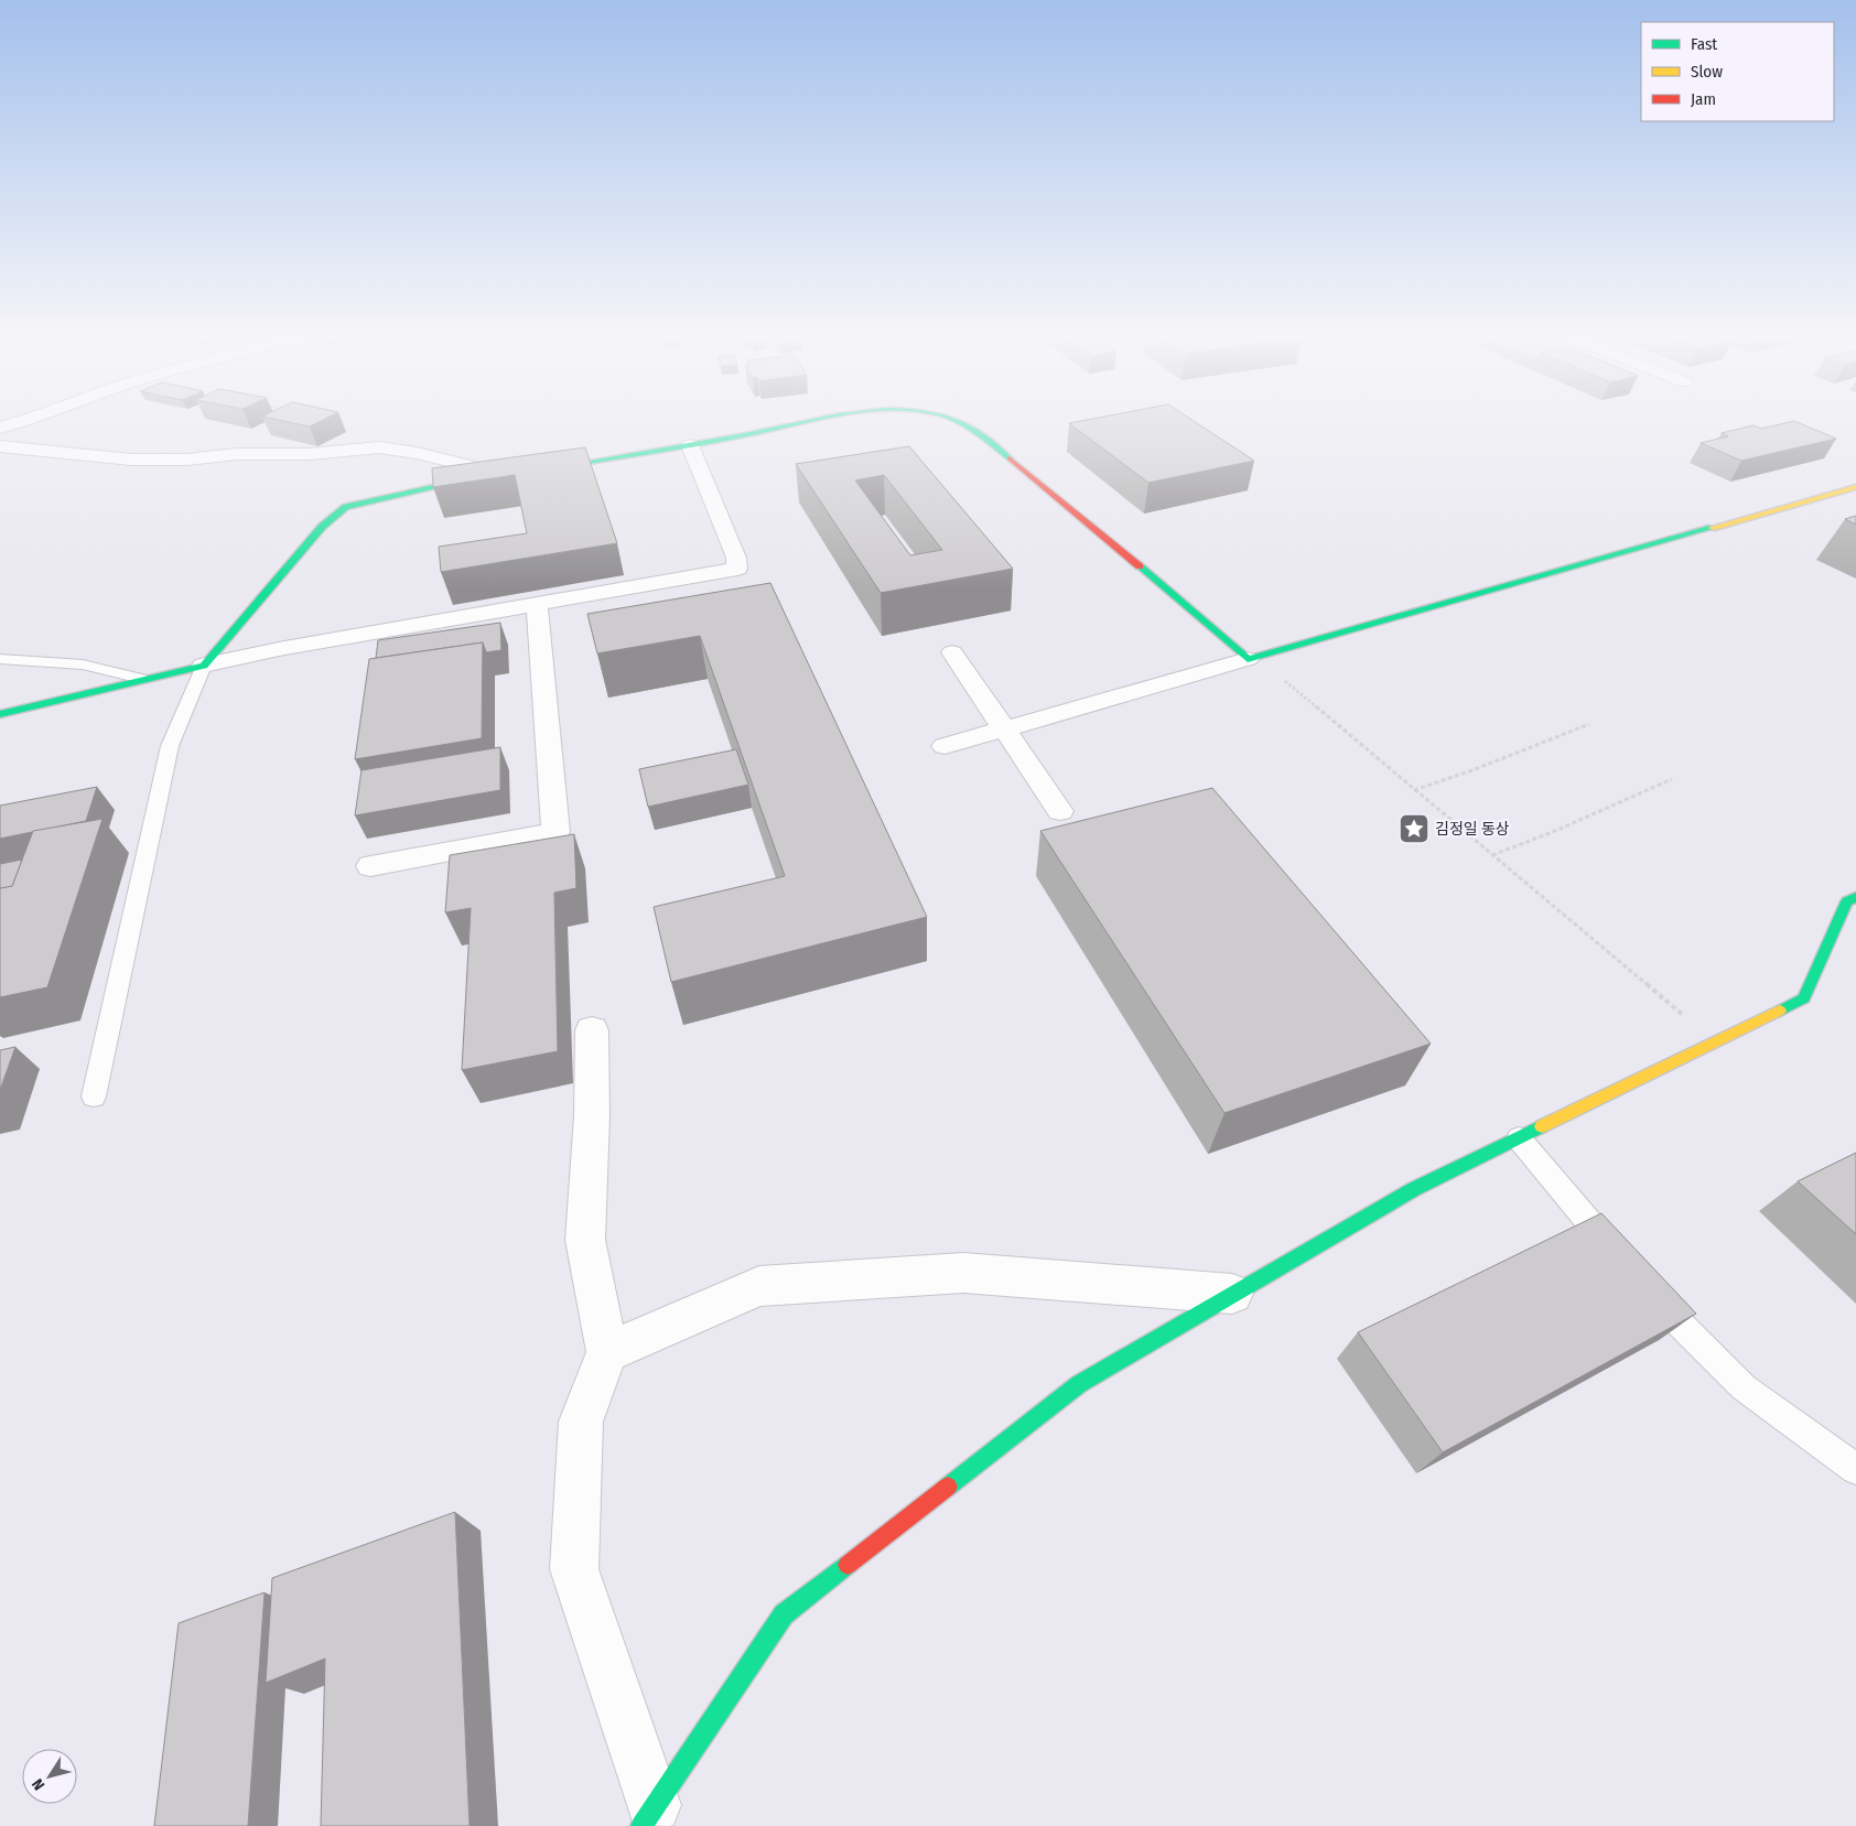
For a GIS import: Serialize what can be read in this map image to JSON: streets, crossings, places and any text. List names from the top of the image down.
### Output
{
  "places": {
    "place": ["김정일 동상"]
  },
  "legend": ["Fast", "Slow", "Jam"],
  "north": "bottom left"
}
